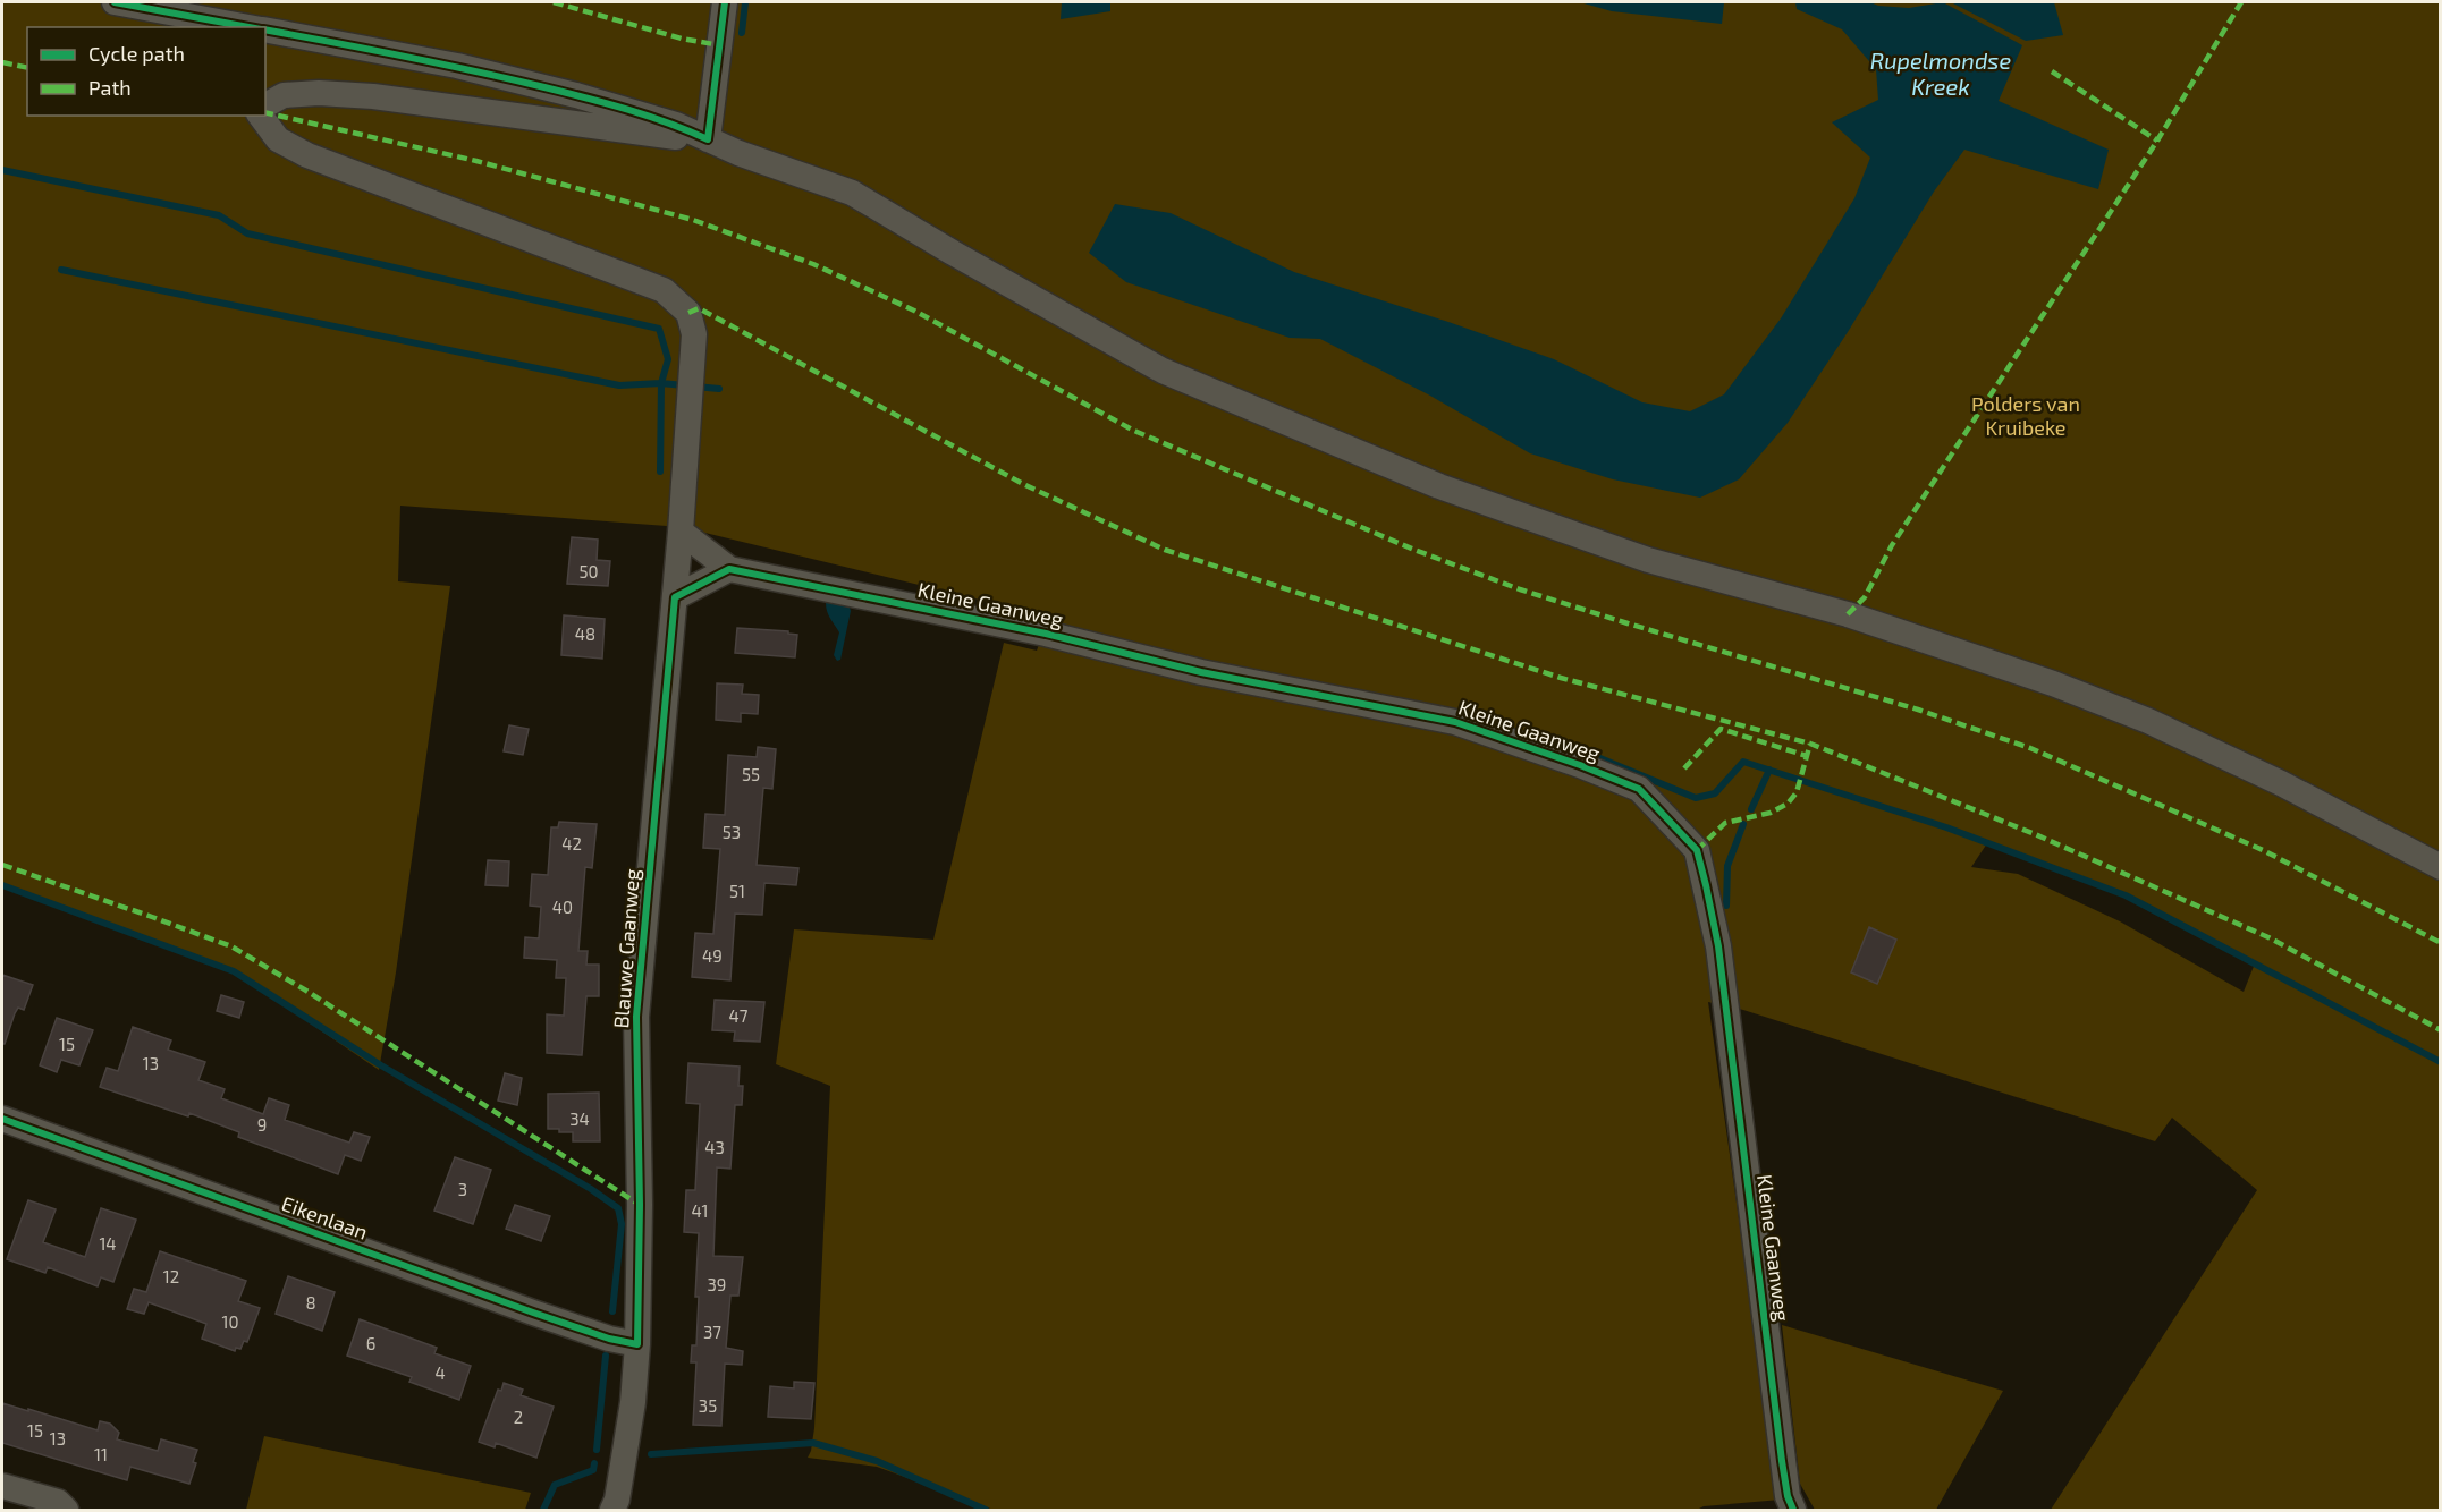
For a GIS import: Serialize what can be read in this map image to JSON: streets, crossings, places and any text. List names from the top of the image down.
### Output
{
  "streets": {
    "street": ["Kleine Gaanweg", "Blauwe Gaanweg", "Eikenlaan"]
  },
  "crossings": [
    ["Kleine Gaanweg", "Blauwe Gaanweg"],
    ["Blauwe Gaanweg", "Eikenlaan"]
  ],
  "water": ["Rupelmondse Kreek"],
  "parks": ["Polders van Kruibeke"],
  "house_numbers": [
    "50",
    "48",
    "55",
    "53",
    "42",
    "51",
    "40",
    "49",
    "47",
    "15",
    "13",
    "34",
    "9",
    "43",
    "3",
    "41",
    "14",
    "12",
    "39",
    "8",
    "10",
    "37",
    "6",
    "4",
    "35",
    "2",
    "15",
    "13",
    "11"
  ],
  "legend": ["Cycle path", "Path"]
}
